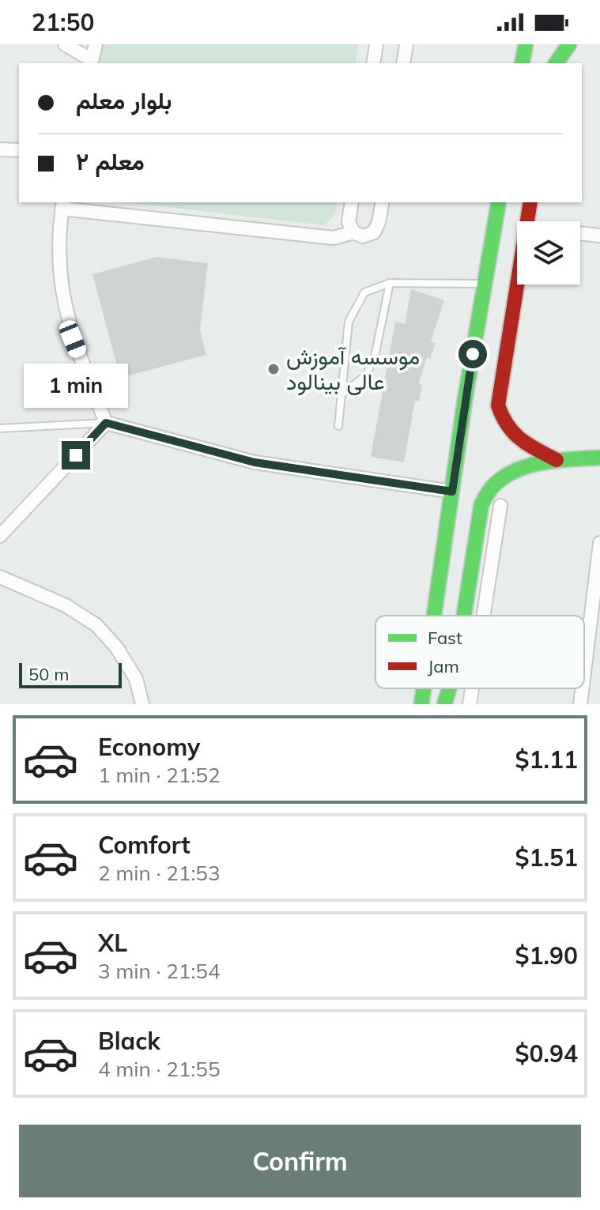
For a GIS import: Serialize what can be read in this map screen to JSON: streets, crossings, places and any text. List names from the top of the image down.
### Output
{
  "places": ["موسسه آموزش عالی بینالود"],
  "legend": ["Fast", "Jam"],
  "scale_bar": "50 m",
  "page": {
    "status": "21:50",
    "banner": ["بلوار معلم", "معلم ۲"],
    "bubble": "1 min",
    "scale": "50 m",
    "list": [
      {
        "name": "Economy",
        "note": "1 min · 21:52",
        "value": "$1.11"
      },
      {
        "name": "Comfort",
        "note": "2 min · 21:53",
        "value": "$1.51"
      },
      {
        "name": "XL",
        "note": "3 min · 21:54",
        "value": "$1.90"
      },
      {
        "name": "Black",
        "note": "4 min · 21:55",
        "value": "$0.94"
      }
    ],
    "buttons": "Confirm"
  }
}
